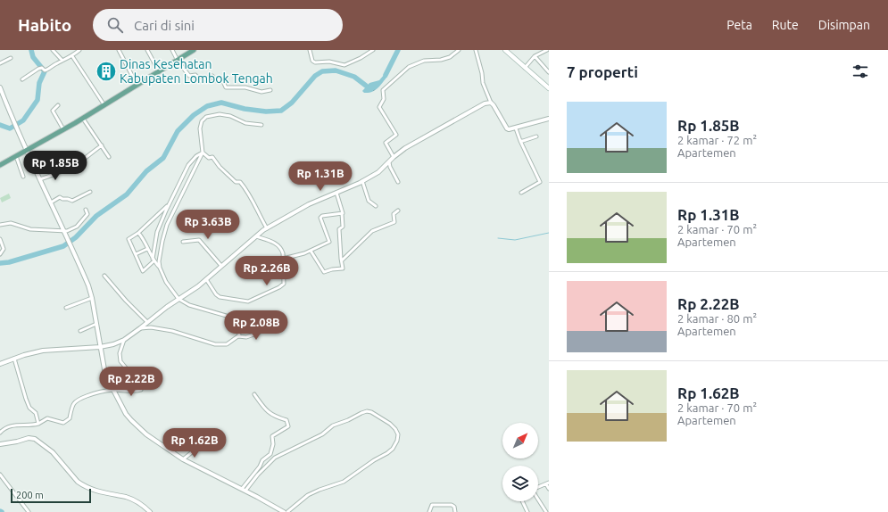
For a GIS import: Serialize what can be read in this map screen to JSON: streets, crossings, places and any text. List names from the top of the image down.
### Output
{
  "places": {
    "building": ["Dinas Kesehatan Kabupaten Lombok Tengah"]
  },
  "scale_bar": "200 m",
  "north": "top right",
  "page": {
    "header": "Habito",
    "search": "Cari di sini",
    "nav": ["Peta", "Rute", "Disimpan"],
    "heading": "7 properti",
    "list": [
      {
        "name": "Rp 1.85B",
        "note": "2 kamar · 72 m² · Apartemen"
      },
      {
        "name": "Rp 1.31B",
        "note": "2 kamar · 70 m² · Apartemen"
      },
      {
        "name": "Rp 2.22B",
        "note": "2 kamar · 80 m² · Apartemen"
      },
      {
        "name": "Rp 1.62B",
        "note": "2 kamar · 70 m² · Apartemen"
      }
    ],
    "price": [
      "Rp 1.85B",
      "Rp 1.31B",
      "Rp 3.63B",
      "Rp 2.26B",
      "Rp 2.08B",
      "Rp 2.22B",
      "Rp 1.62B"
    ],
    "scale": "200 m"
  }
}
